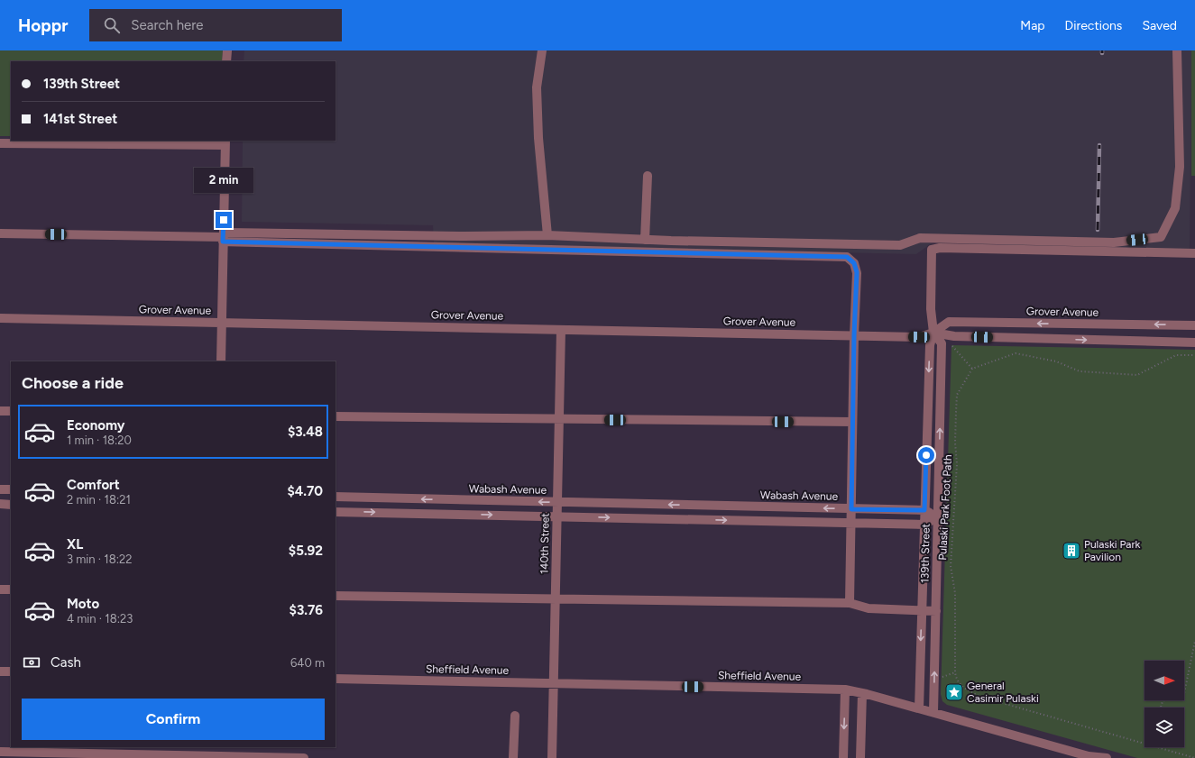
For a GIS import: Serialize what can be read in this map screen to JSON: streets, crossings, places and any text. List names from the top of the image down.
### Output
{
  "streets": {
    "street": [
      "Grover Avenue",
      "Wabash Avenue",
      "140th Street",
      "139th Street",
      "Sheffield Avenue"
    ],
    "path": ["Pulaski Park Foot Path"]
  },
  "crossings": [
    ["Grover Avenue", "140th Street"],
    ["Grover Avenue", "139th Street"],
    ["Wabash Avenue", "140th Street"],
    ["Wabash Avenue", "139th Street"],
    ["140th Street", "Sheffield Avenue"],
    ["139th Street", "Sheffield Avenue"]
  ],
  "places": {
    "building": ["Pulaski Park Pavilion"],
    "place": ["General Casimir Pulaski"]
  },
  "north": "right",
  "page": {
    "header": "Hoppr",
    "search": "Search here",
    "nav": ["Map", "Directions", "Saved"],
    "banner": ["139th Street", "141st Street"],
    "bubble": "2 min",
    "heading": "Choose a ride",
    "list": [
      {
        "name": "Economy",
        "note": "1 min · 18:20",
        "value": "$3.48"
      },
      {
        "name": "Comfort",
        "note": "2 min · 18:21",
        "value": "$4.70"
      },
      {
        "name": "XL",
        "note": "3 min · 18:22",
        "value": "$5.92"
      },
      {
        "name": "Moto",
        "note": "4 min · 18:23",
        "value": "$3.76"
      }
    ],
    "pay": ["Cash", "640 m"],
    "buttons": "Confirm"
  }
}
